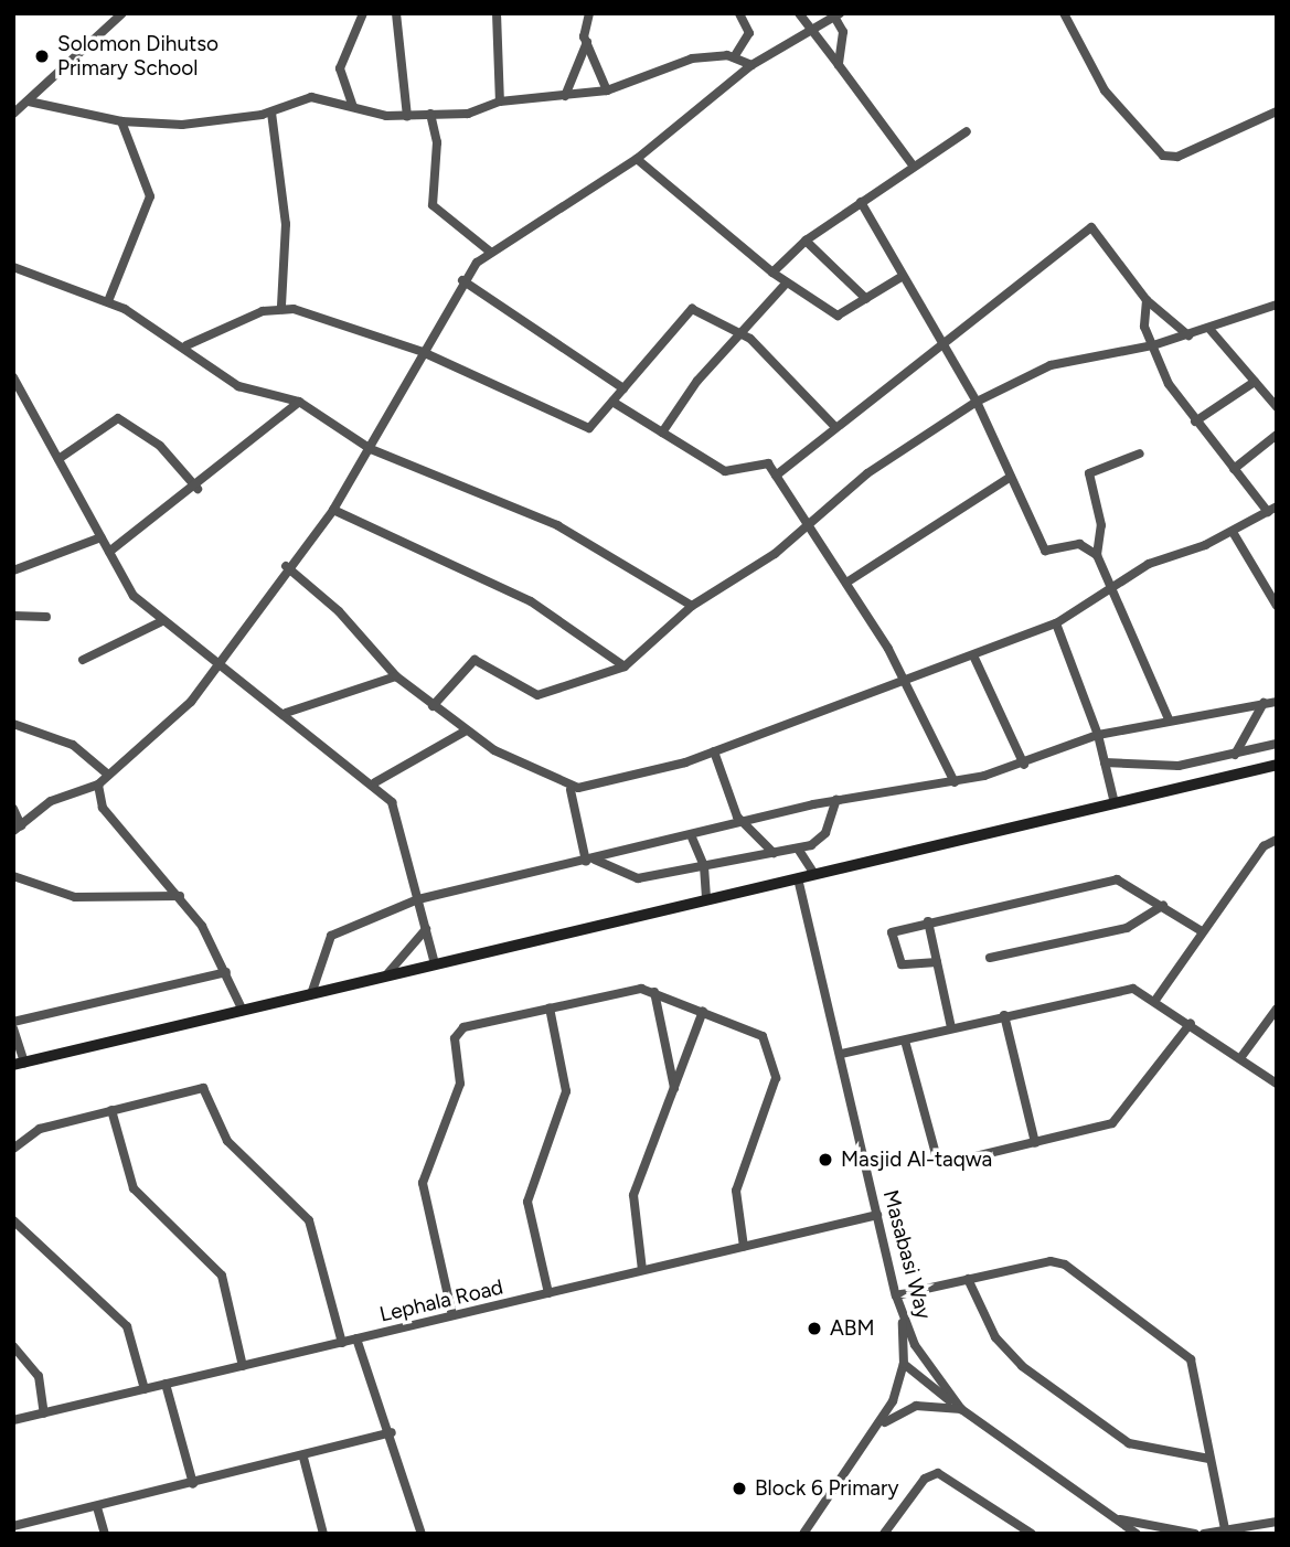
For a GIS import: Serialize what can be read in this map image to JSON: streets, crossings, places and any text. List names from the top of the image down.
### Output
{
  "streets": {
    "street": ["Masabasi Way", "Lephala Road"]
  },
  "crossings": [
    ["Masabasi Way", "Lephala Road"]
  ],
  "places": [
    "Solomon Dihutso Primary School",
    "Masjid Al-taqwa",
    "ABM",
    "Block 6 Primary"
  ]
}
